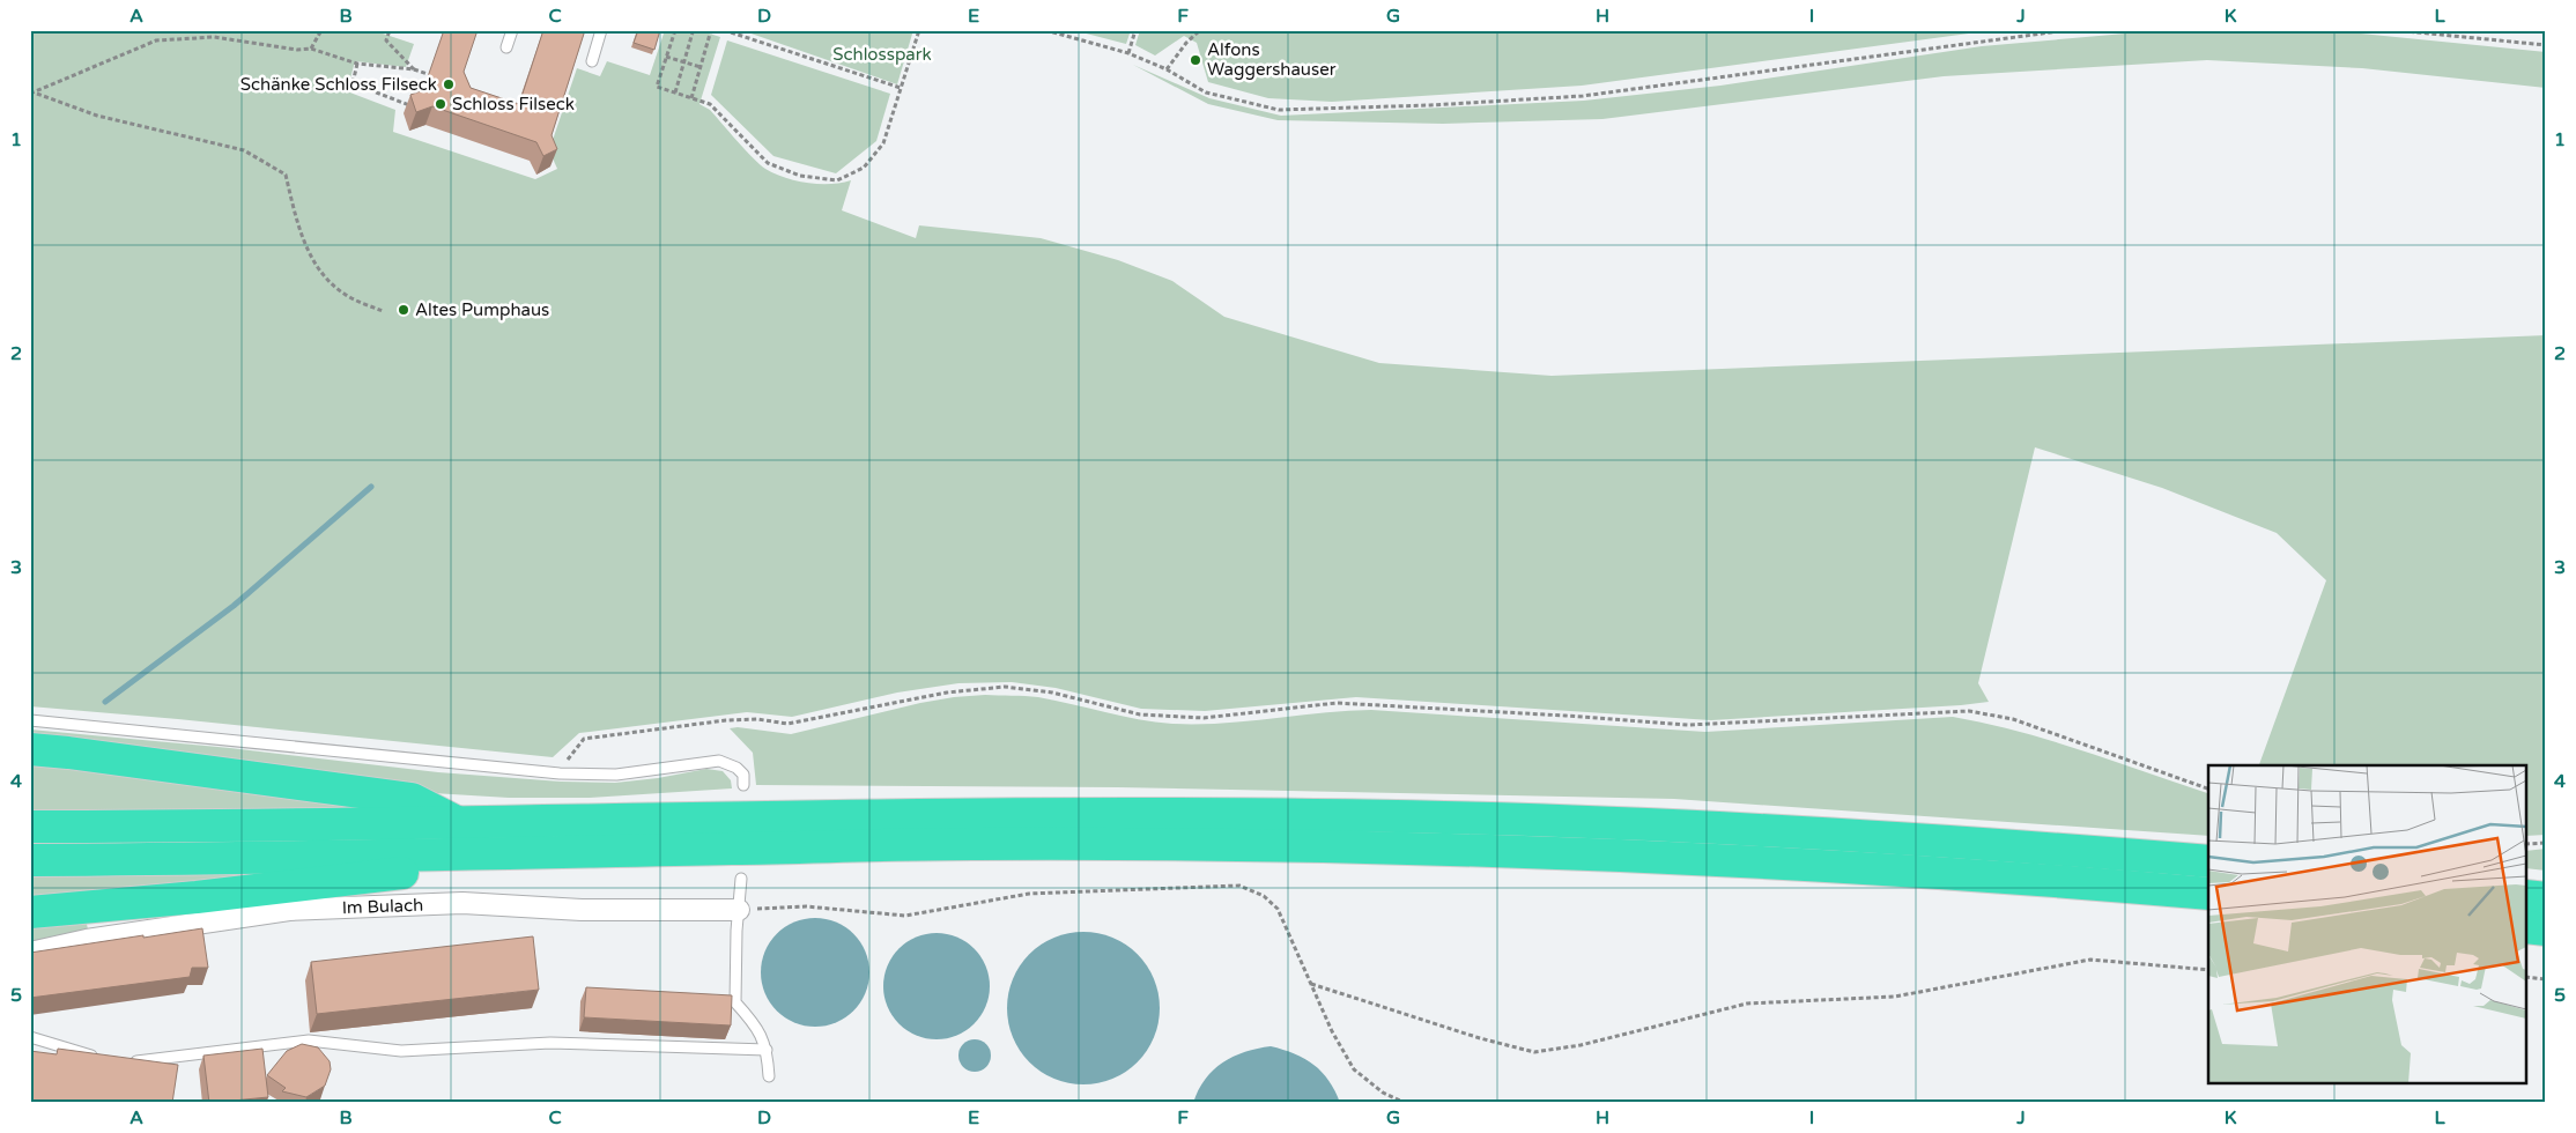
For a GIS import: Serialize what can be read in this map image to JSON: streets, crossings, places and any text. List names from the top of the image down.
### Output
{
  "streets": {
    "street": ["Im Bulach"]
  },
  "parks": ["Schlosspark"],
  "places": [
    "Alfons Waggershauser",
    "Schänke Schloss Filseck",
    "Schloss Filseck",
    "Altes Pumphaus"
  ],
  "grid": {
    "columns": [
      "A",
      "B",
      "C",
      "D",
      "E",
      "F",
      "G",
      "H",
      "I",
      "J",
      "K",
      "L"
    ],
    "rows": [
      "1",
      "2",
      "3",
      "4",
      "5"
    ]
  }
}
